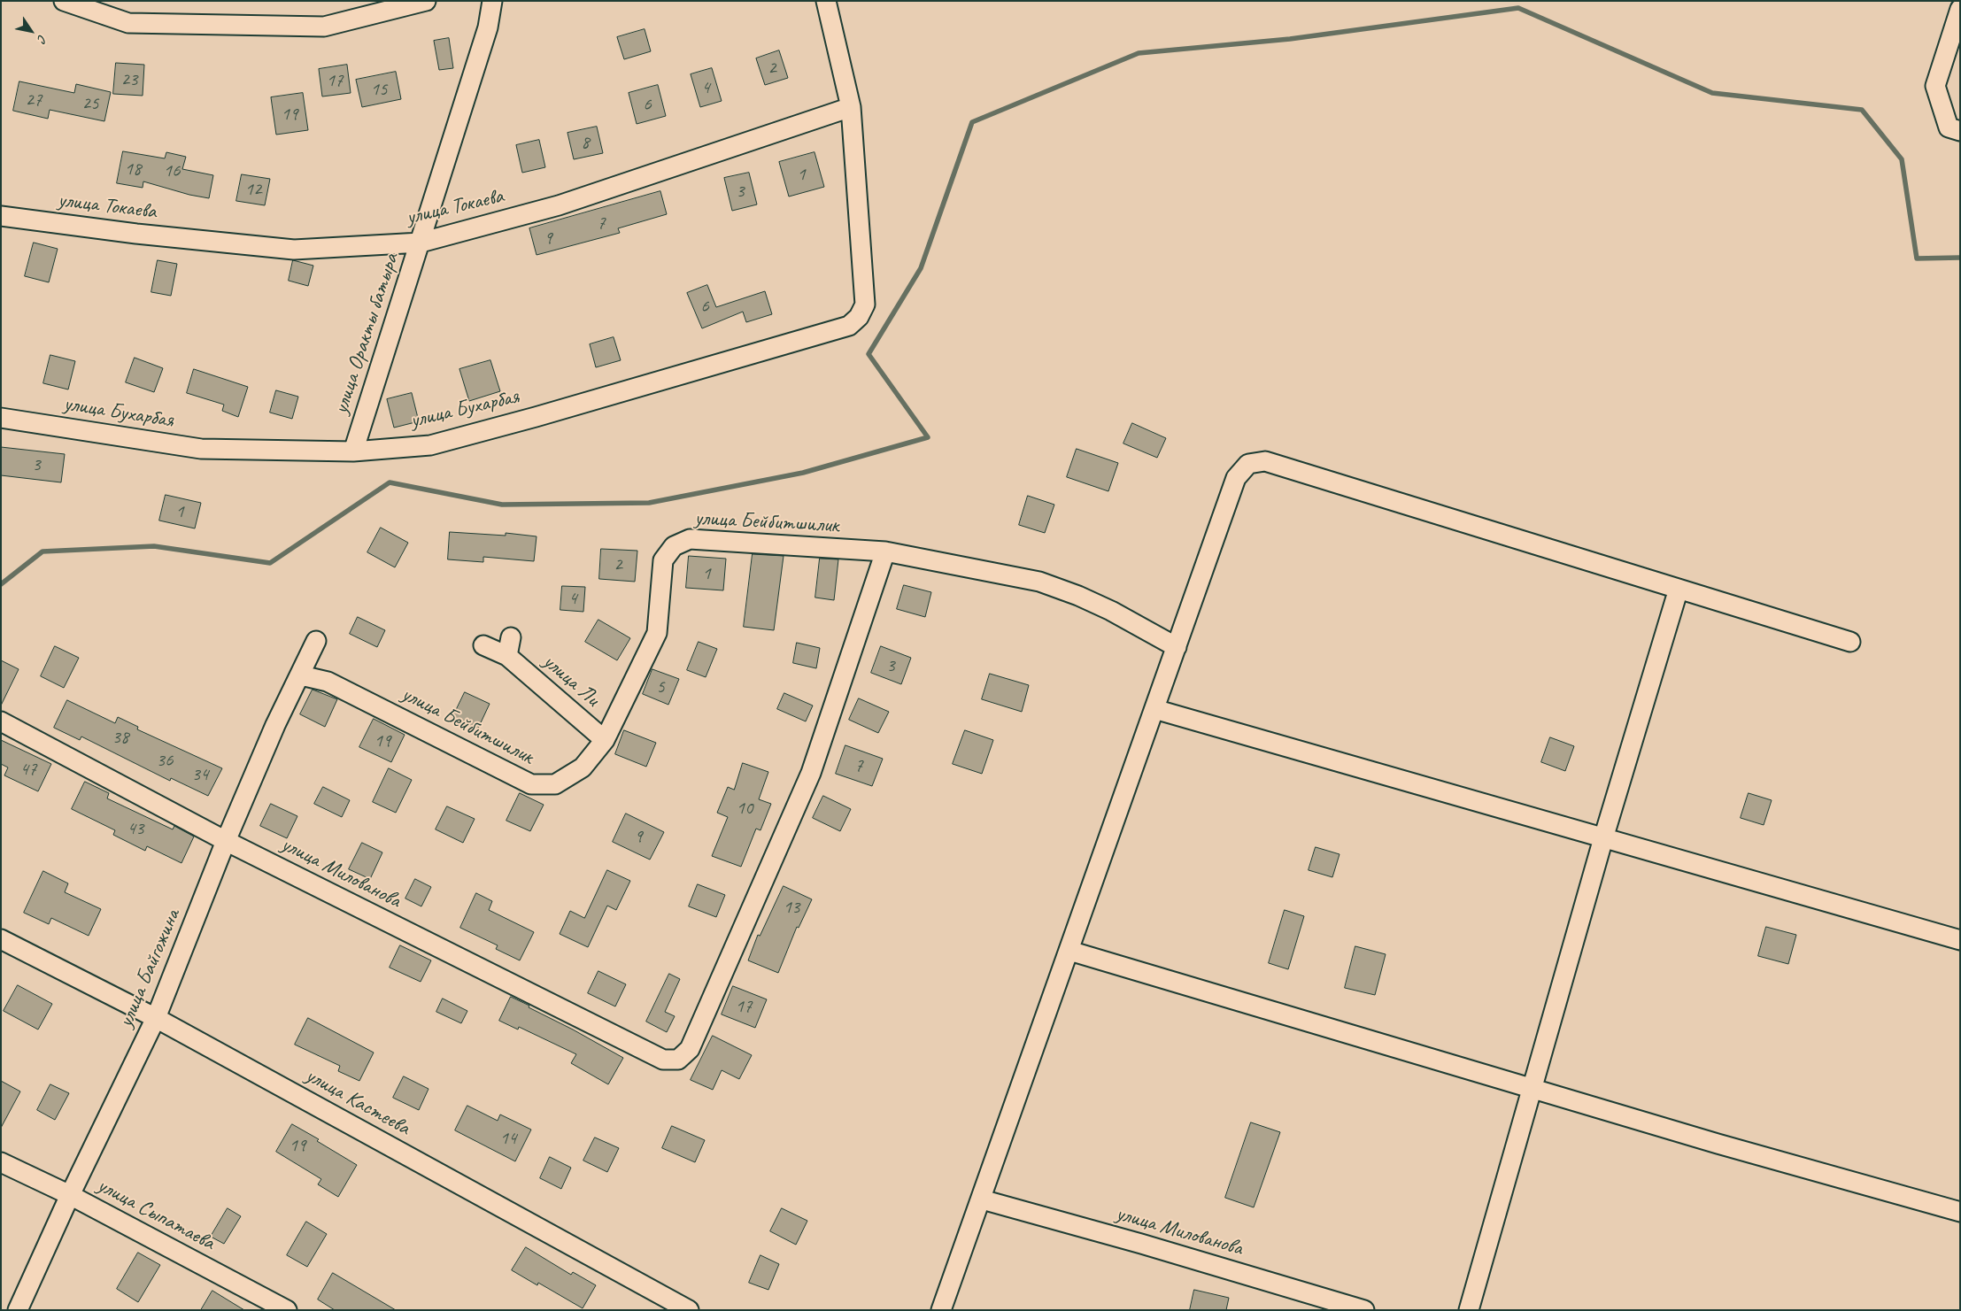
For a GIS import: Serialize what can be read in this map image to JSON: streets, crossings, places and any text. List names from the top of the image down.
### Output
{
  "streets": {
    "street": [
      "улица Токаева",
      "улица Оракты батыра",
      "улица Бухарбая",
      "улица Бейбитшилик",
      "улица Ли",
      "улица Милованова",
      "улица Байгожина",
      "улица Кастеева",
      "улица Сыпатаева"
    ]
  },
  "crossings": [
    ["улица Токаева", "улица Оракты батыра"],
    ["улица Токаева", "улица Бухарбая"],
    ["улица Оракты батыра", "улица Бухарбая"],
    ["улица Бейбитшилик", "улица Ли"],
    ["улица Бейбитшилик", "улица Милованова"],
    ["улица Бейбитшилик", "улица Байгожина"],
    ["улица Милованова", "улица Байгожина"],
    ["улица Байгожина", "улица Кастеева"],
    ["улица Байгожина", "улица Сыпатаева"]
  ],
  "house_numbers": [
    "2",
    "23",
    "17",
    "4",
    "15",
    "27",
    "25",
    "6",
    "19",
    "8",
    "18",
    "16",
    "1",
    "12",
    "3",
    "7",
    "9",
    "6",
    "3",
    "1",
    "2",
    "1",
    "4",
    "3",
    "5",
    "38",
    "19",
    "36",
    "7",
    "47",
    "34",
    "10",
    "43",
    "9",
    "13",
    "17",
    "14",
    "19"
  ],
  "north": "bottom right"
}
